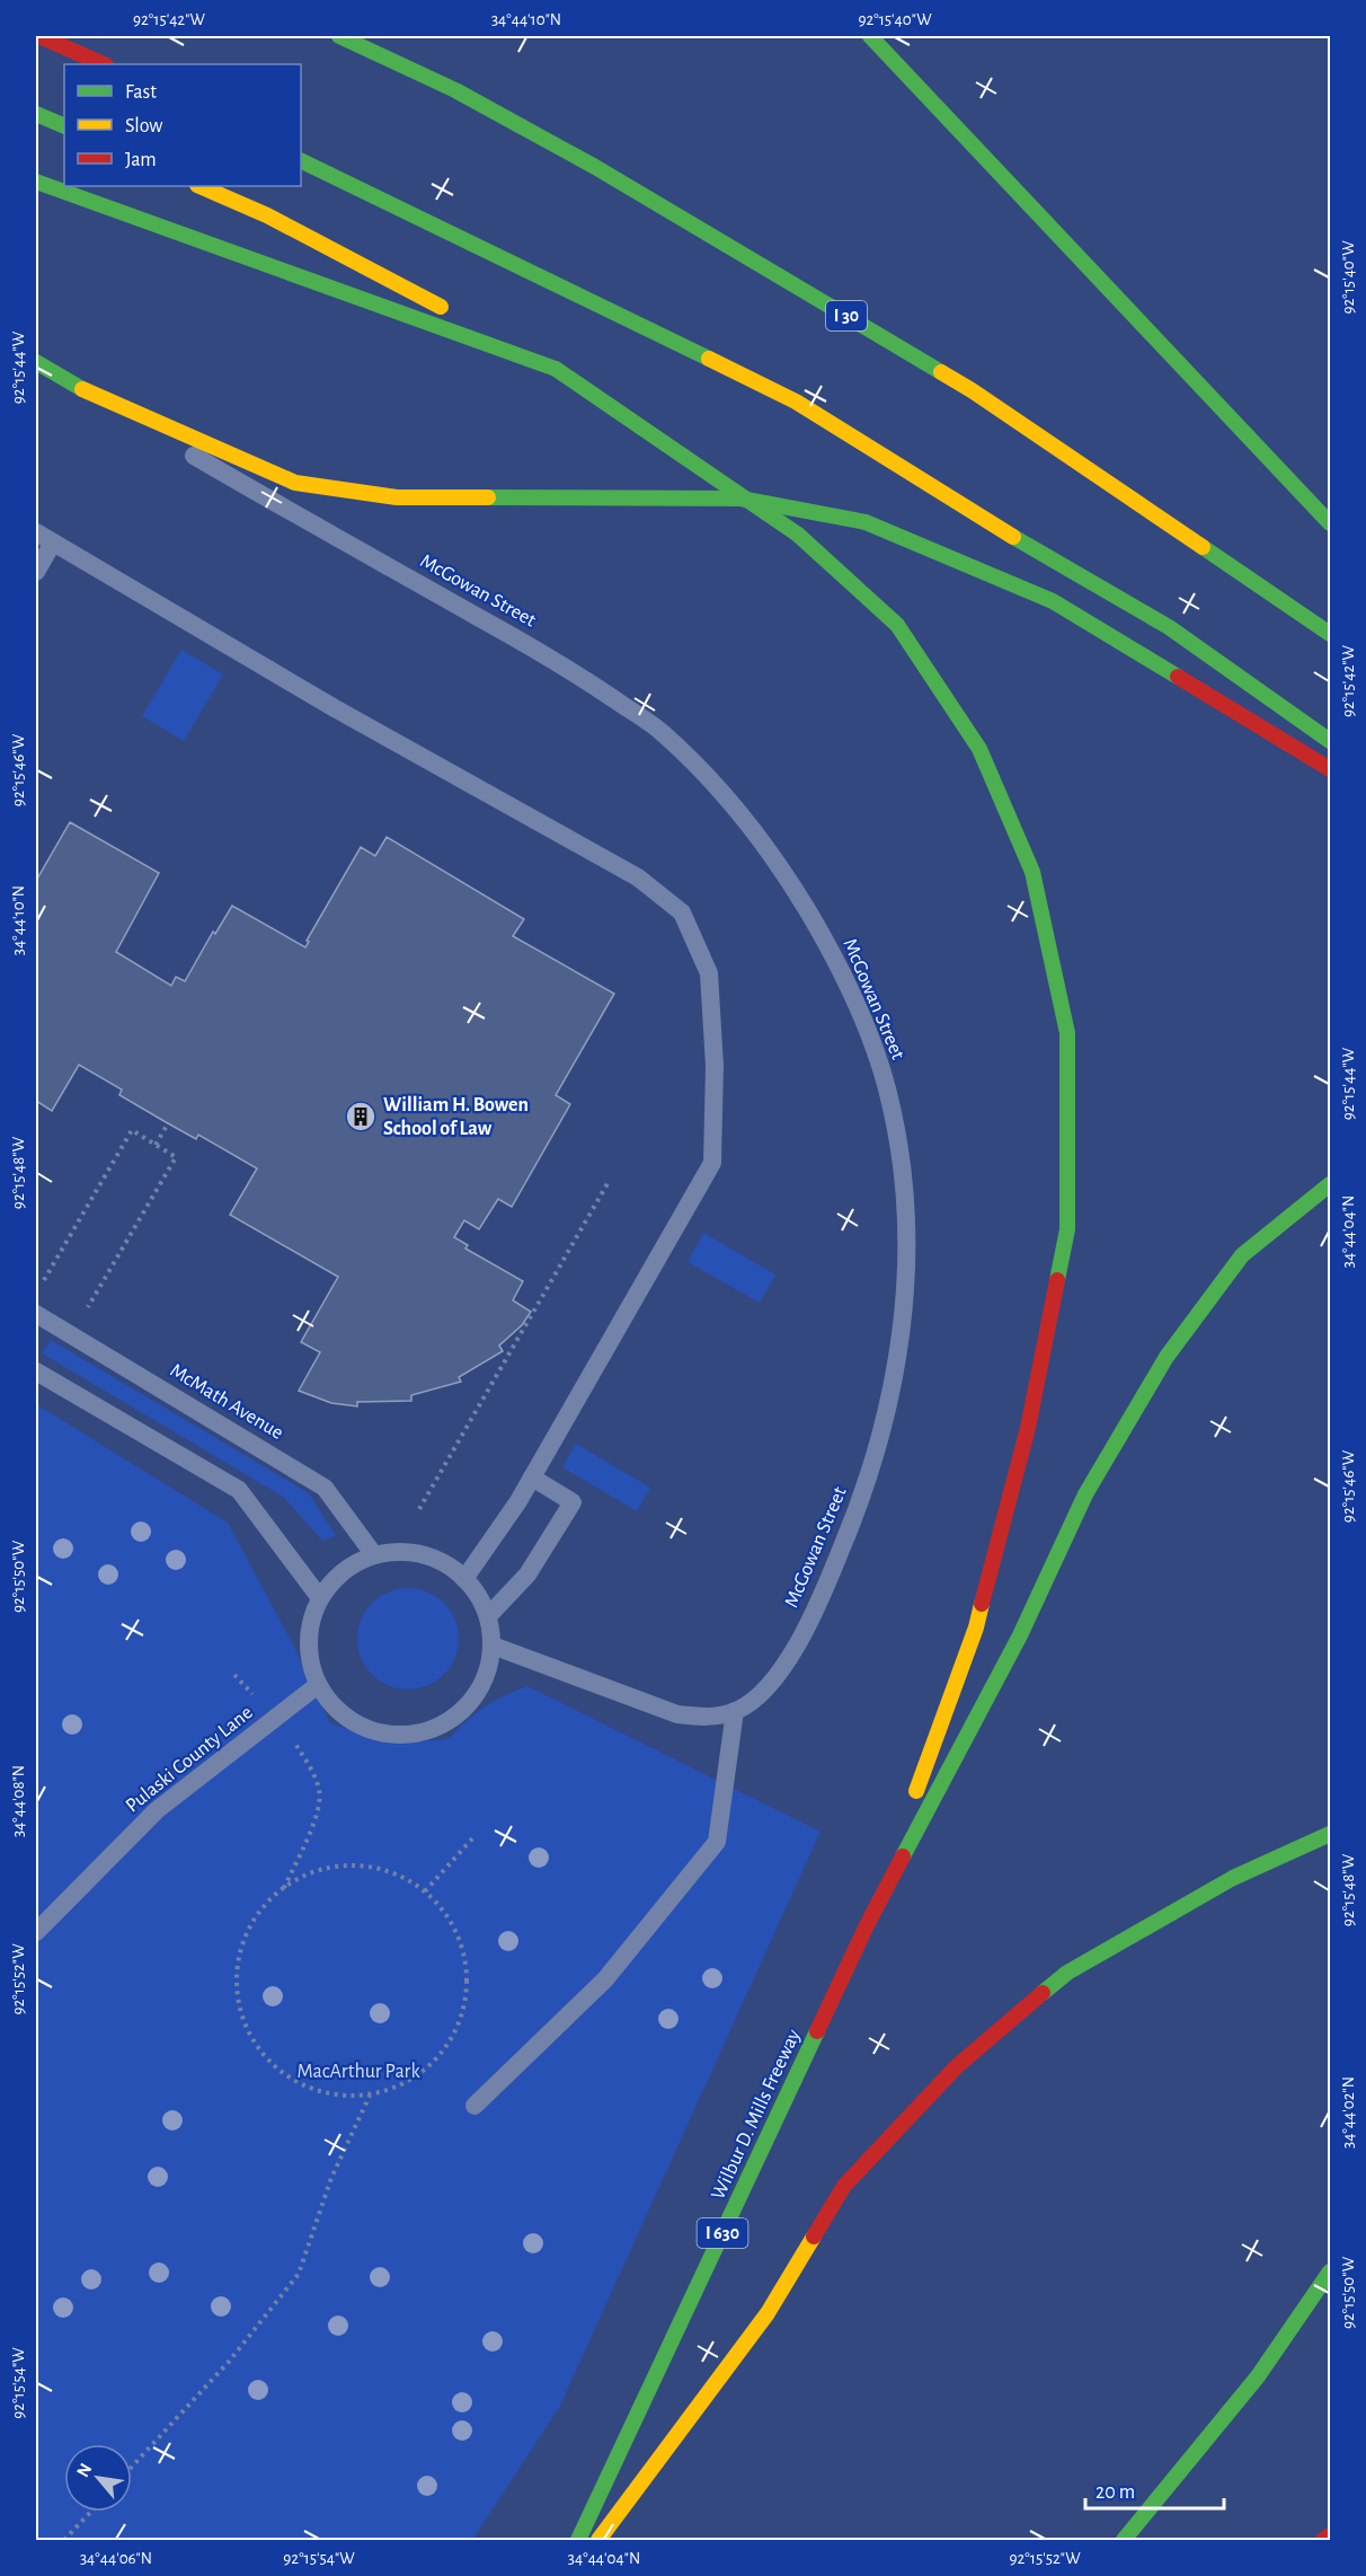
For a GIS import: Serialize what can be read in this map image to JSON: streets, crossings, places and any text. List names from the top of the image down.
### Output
{
  "streets": {
    "main road": ["I 30", "Wilbur D. Mills Freeway", "I 630"],
    "lane": ["McGowan Street", "McMath Avenue", "Pulaski County Lane"]
  },
  "crossings": [
    ["McGowan Street", "McMath Avenue"],
    ["McGowan Street", "Pulaski County Lane"],
    ["McMath Avenue", "Pulaski County Lane"]
  ],
  "parks": ["MacArthur Park"],
  "places": {
    "building": ["William H. Bowen School of Law"]
  },
  "legend": ["Fast", "Slow", "Jam"],
  "scale_bar": "20 m",
  "north": "top left",
  "coordinates": [
    "92°15'42\"W",
    "34°44'10\"N",
    "92°15'40\"W",
    "92°15'44\"W",
    "92°15'46\"W",
    "92°15'48\"W",
    "34°44'04\"N",
    "92°15'50\"W",
    "34°44'08\"N",
    "92°15'52\"W",
    "34°44'02\"N",
    "92°15'54\"W",
    "34°44'06\"N"
  ]
}
